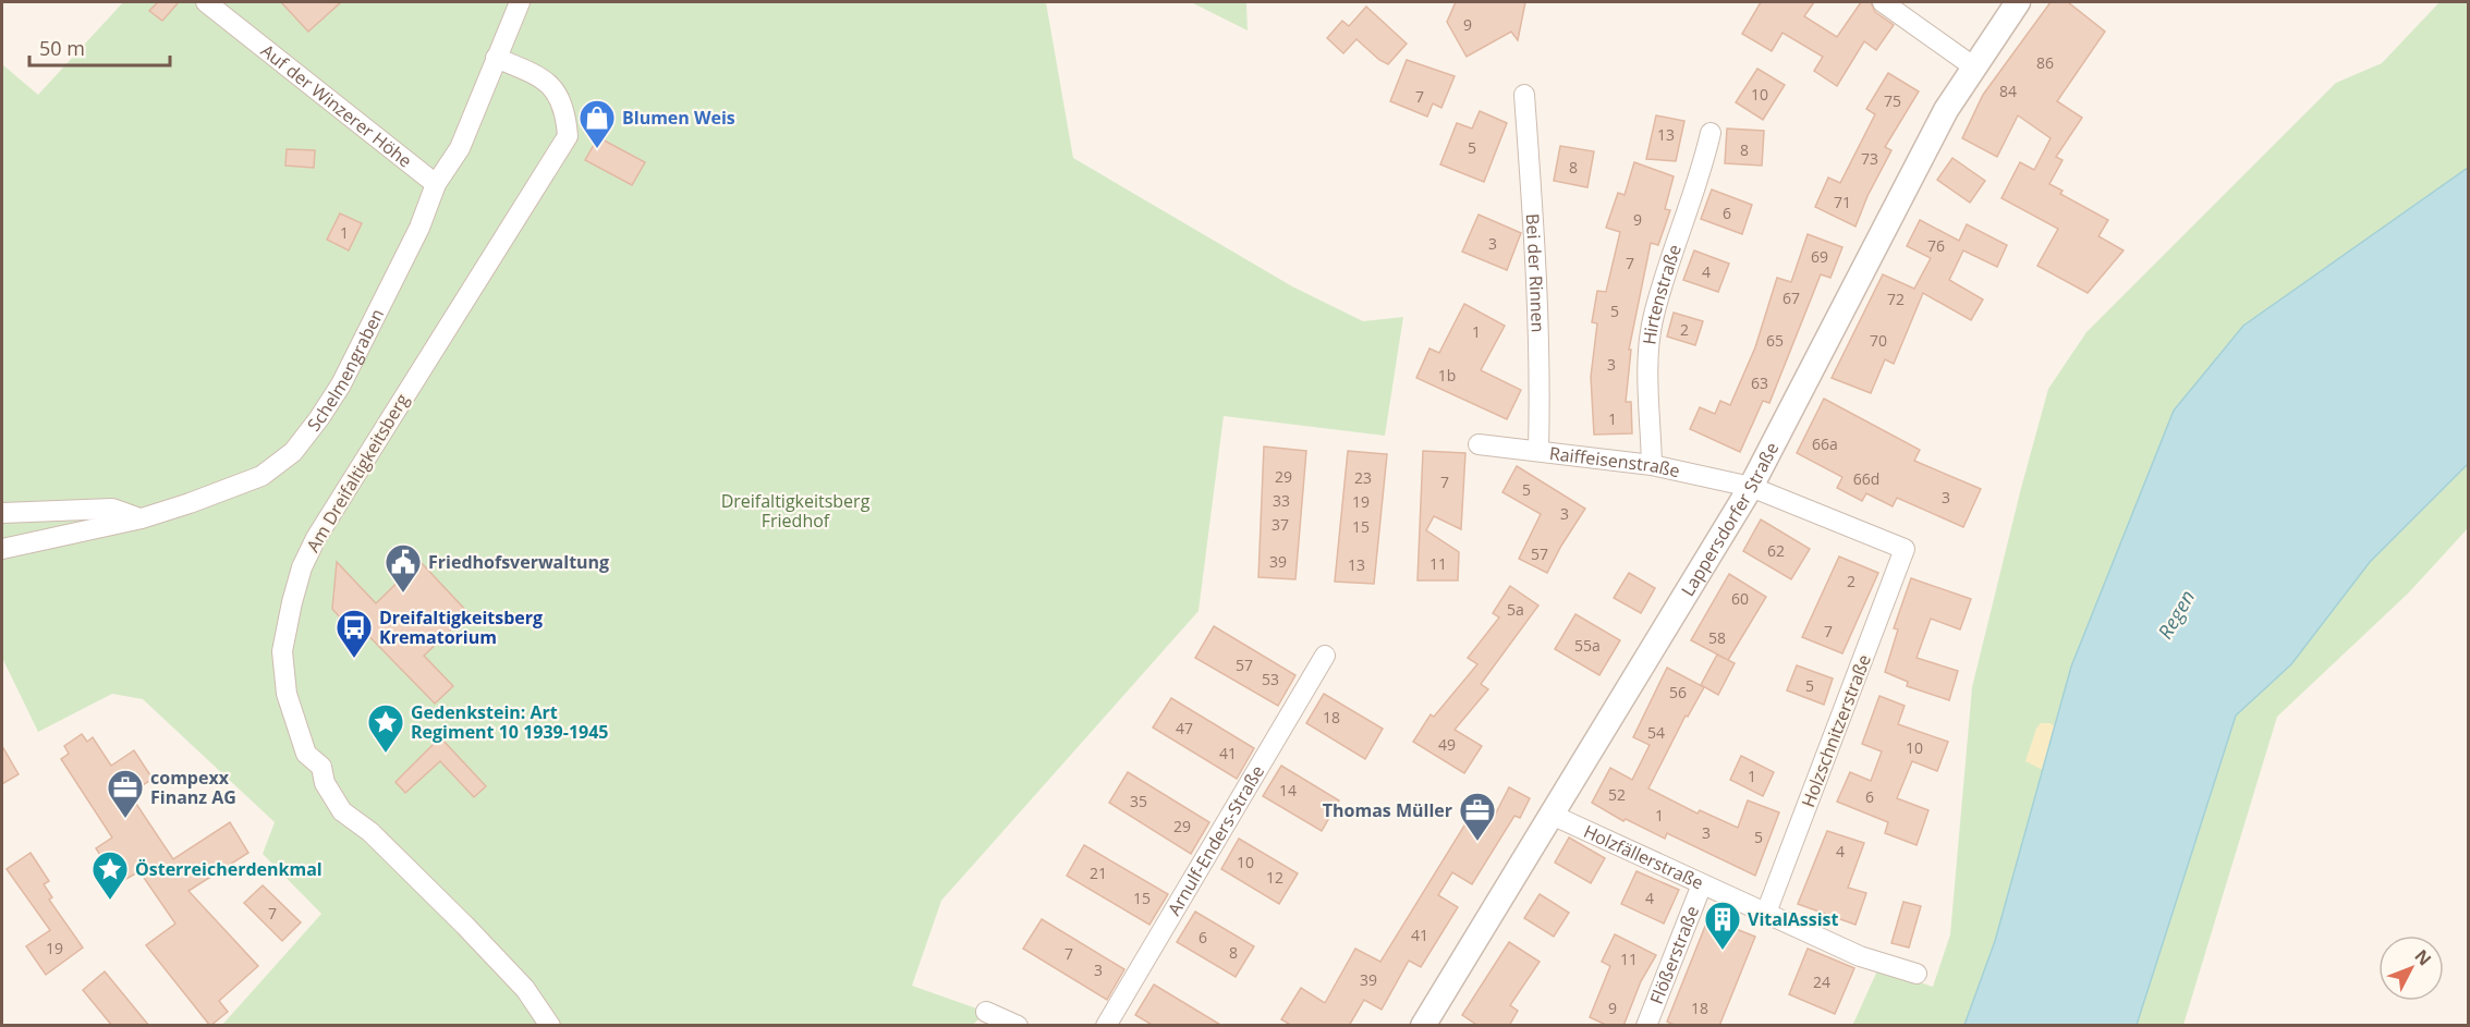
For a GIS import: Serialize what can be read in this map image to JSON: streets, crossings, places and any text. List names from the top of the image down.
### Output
{
  "streets": {
    "street": [
      "Auf der Winzerer Höhe",
      "Bei der Rinnen",
      "Hirtenstraße",
      "Schelmengraben",
      "Raiffeisenstraße",
      "Am Dreifaltigkeitsberg",
      "Lappersdorfer Straße",
      "Holzschnitzerstraße",
      "Arnulf-Enders-Straße",
      "Holzfällerstraße",
      "Flößerstraße"
    ]
  },
  "crossings": [
    ["Auf der Winzerer Höhe", "Schelmengraben"],
    ["Bei der Rinnen", "Raiffeisenstraße"],
    ["Hirtenstraße", "Raiffeisenstraße"],
    ["Schelmengraben", "Am Dreifaltigkeitsberg"],
    ["Raiffeisenstraße", "Lappersdorfer Straße"],
    ["Raiffeisenstraße", "Holzschnitzerstraße"],
    ["Lappersdorfer Straße", "Holzfällerstraße"],
    ["Holzschnitzerstraße", "Holzfällerstraße"],
    ["Holzfällerstraße", "Flößerstraße"]
  ],
  "water": ["Regen"],
  "parks": ["Dreifaltigkeitsberg Friedhof"],
  "places": {
    "shop": ["Blumen Weis"],
    "public building": ["Friedhofsverwaltung"],
    "bus stop": ["Dreifaltigkeitsberg Krematorium"],
    "place": ["Gedenkstein: Art Regiment 10 1939-1945", "Österreicherdenkmal"],
    "office": ["compexx Finanz AG", "Thomas Müller"],
    "building": ["VitalAssist"]
  },
  "house_numbers": [
    "9",
    "86",
    "84",
    "10",
    "7",
    "75",
    "13",
    "5",
    "8",
    "73",
    "8",
    "71",
    "6",
    "9",
    "1",
    "3",
    "76",
    "69",
    "7",
    "4",
    "67",
    "72",
    "5",
    "2",
    "1",
    "65",
    "70",
    "3",
    "1b",
    "63",
    "1",
    "66a",
    "29",
    "23",
    "66d",
    "7",
    "5",
    "3",
    "33",
    "19",
    "3",
    "37",
    "15",
    "62",
    "57",
    "39",
    "11",
    "13",
    "2",
    "60",
    "5a",
    "7",
    "58",
    "55a",
    "57",
    "53",
    "5",
    "56",
    "18",
    "47",
    "54",
    "49",
    "10",
    "41",
    "1",
    "14",
    "52",
    "6",
    "35",
    "1",
    "29",
    "3",
    "5",
    "4",
    "10",
    "21",
    "12",
    "15",
    "4",
    "7",
    "41",
    "6",
    "19",
    "8",
    "7",
    "11",
    "3",
    "39",
    "24",
    "9",
    "18"
  ],
  "scale_bar": "50 m",
  "north": "top right"
}
